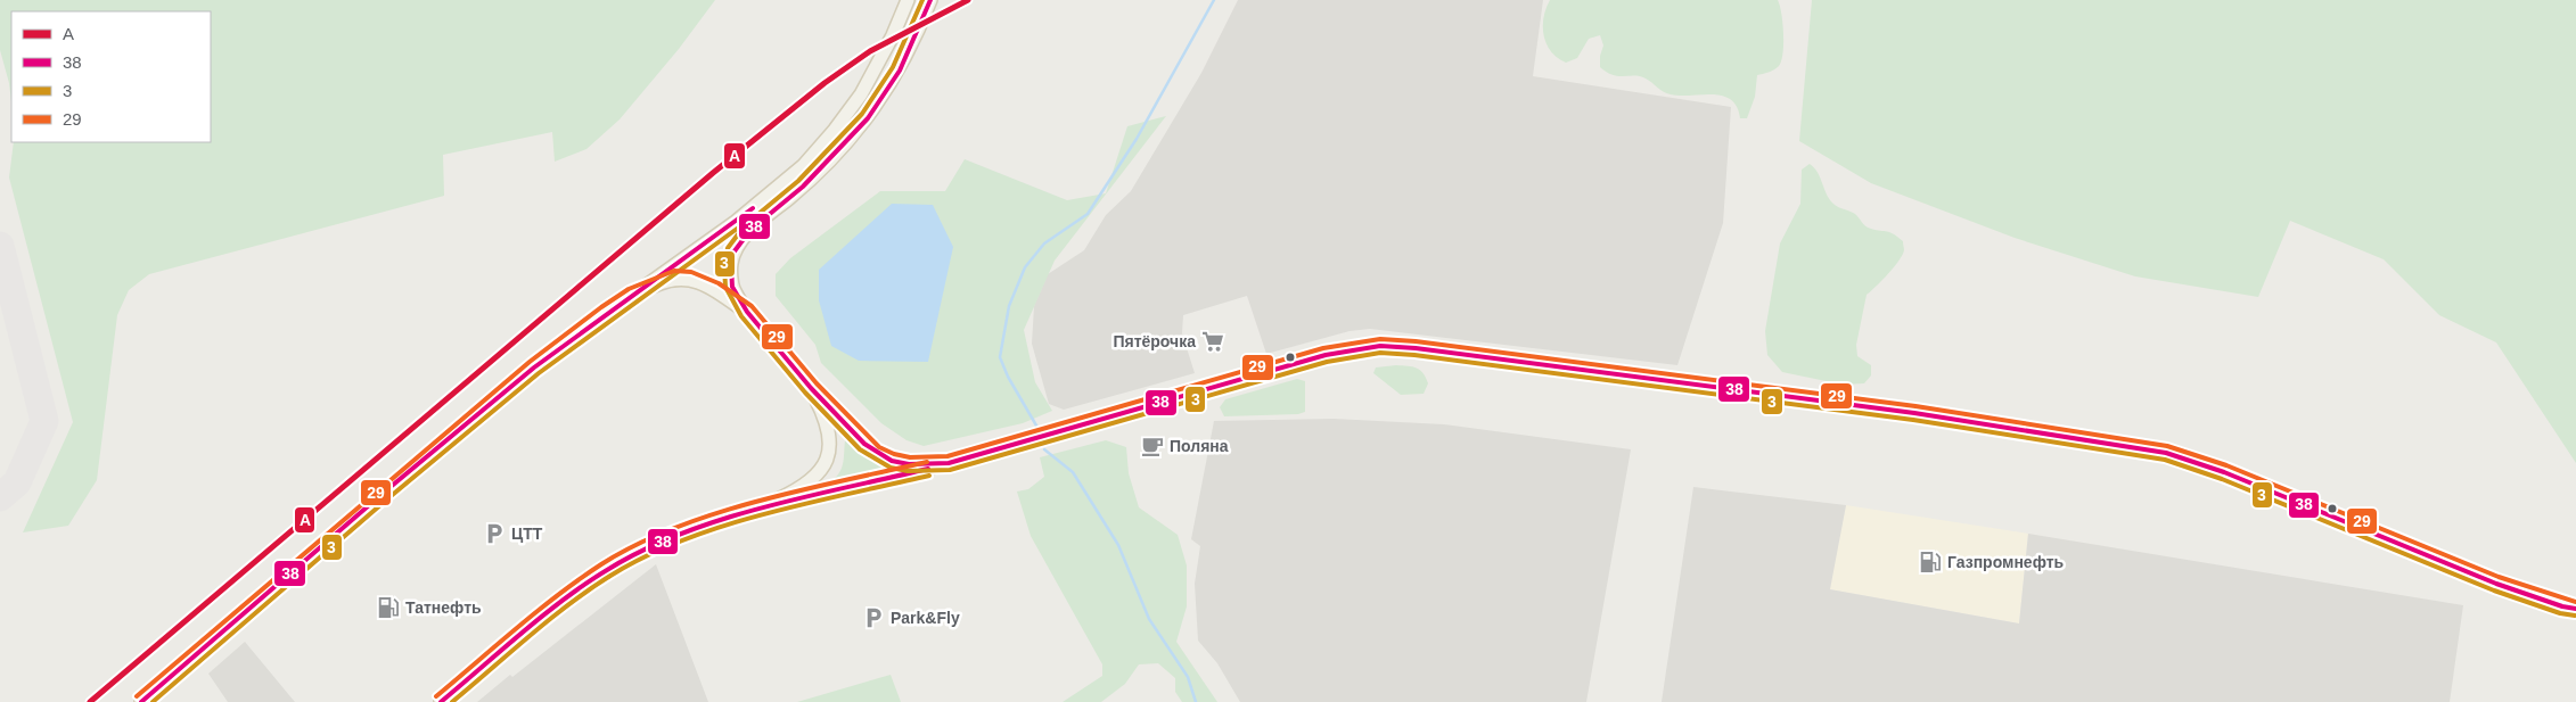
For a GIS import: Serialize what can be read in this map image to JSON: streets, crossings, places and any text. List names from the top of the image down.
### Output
{
  "places": {
    "supermarket": ["Пятёрочка"],
    "cafe": ["Поляна"],
    "parking": ["ЦТТ", "Park&Fly"],
    "fuel station": ["Газпромнефть", "Татнефть"]
  },
  "lines": [
    "transit line A",
    "transit line 38",
    "transit line 3",
    "transit line 29"
  ],
  "legend": [
    "A",
    "38",
    "3",
    "29"
  ]
}
